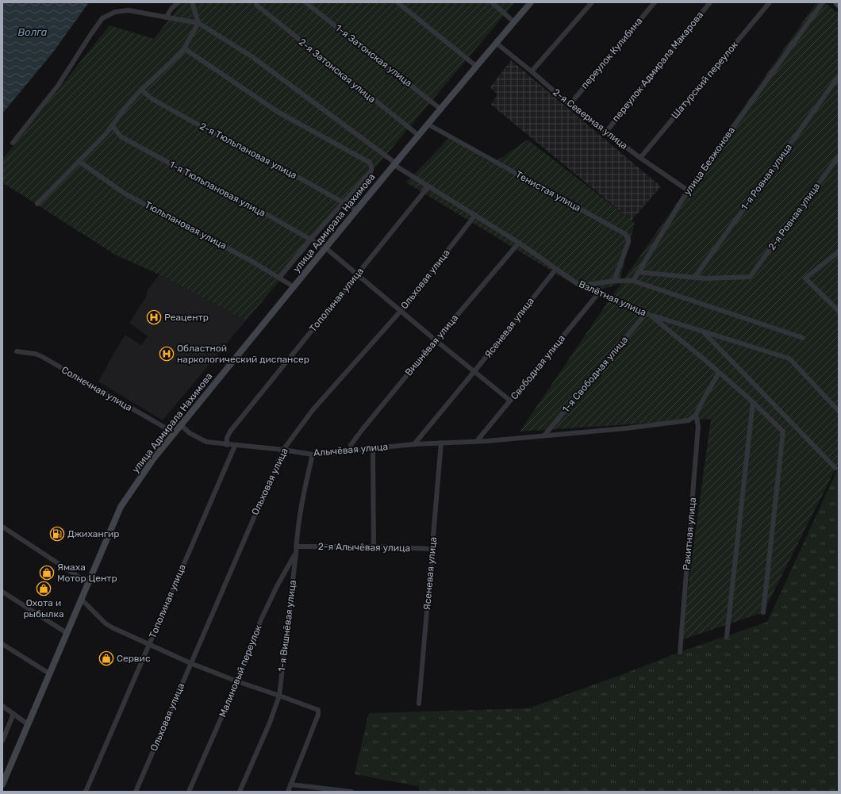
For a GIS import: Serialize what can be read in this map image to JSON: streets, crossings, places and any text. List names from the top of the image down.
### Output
{
  "streets": {
    "main road": ["улица Адмирала Нахимова"],
    "street": [
      "переулок Кулибина",
      "1-я Затонская улица",
      "переулок Адмирала Макарова",
      "2-я Затонская улица",
      "Шатурский переулок",
      "2-я Северная улица",
      "2-я Тюльпановая улица",
      "улица Безжонова",
      "1-я Ровная улица",
      "1-я Тюльпановая улица",
      "Тенистая улица",
      "2-я Ровная улица",
      "Тюльпановая улица",
      "Ольховая улица",
      "Взлётная улица",
      "Тополиная улица",
      "Ясеневая улица",
      "Вишнёвая улица",
      "Свободная улица",
      "1-я Свободная улица",
      "Солнечная улица",
      "Алычёвая улица",
      "Ракитная улица",
      "2-я Алычёвая улица",
      "1-я Вишнёвая улица",
      "Малиновый переулок"
    ]
  },
  "crossings": [
    ["переулок Кулибина", "2-я Северная улица"],
    ["1-я Затонская улица", "улица Адмирала Нахимова"],
    ["переулок Адмирала Макарова", "2-я Северная улица"],
    ["2-я Затонская улица", "улица Адмирала Нахимова"],
    ["Шатурский переулок", "2-я Северная улица"],
    ["2-я Северная улица", "улица Безжонова"],
    ["2-я Северная улица", "улица Адмирала Нахимова"],
    ["2-я Тюльпановая улица", "улица Адмирала Нахимова"],
    ["1-я Ровная улица", "2-я Ровная улица"],
    ["1-я Тюльпановая улица", "улица Адмирала Нахимова"],
    ["1-я Тюльпановая улица", "Ольховая улица"],
    ["1-я Тюльпановая улица", "Тополиная улица"],
    ["1-я Тюльпановая улица", "Ясеневая улица"],
    ["1-я Тюльпановая улица", "Вишнёвая улица"],
    ["1-я Тюльпановая улица", "Свободная улица"],
    ["Тенистая улица", "улица Адмирала Нахимова"],
    ["улица Адмирала Нахимова", "Тюльпановая улица"],
    ["улица Адмирала Нахимова", "Взлётная улица"],
    ["улица Адмирала Нахимова", "Солнечная улица"],
    ["улица Адмирала Нахимова", "Алычёвая улица"],
    ["Ольховая улица", "Взлётная улица"],
    ["Ольховая улица", "Алычёвая улица"],
    ["Взлётная улица", "Тополиная улица"],
    ["Взлётная улица", "Ясеневая улица"],
    ["Взлётная улица", "Вишнёвая улица"],
    ["Взлётная улица", "Свободная улица"],
    ["Взлётная улица", "1-я Свободная улица"],
    ["Тополиная улица", "Алычёвая улица"],
    ["Ясеневая улица", "Алычёвая улица"],
    ["Ясеневая улица", "2-я Алычёвая улица"],
    ["Вишнёвая улица", "Алычёвая улица"],
    ["Свободная улица", "Алычёвая улица"],
    ["1-я Свободная улица", "Алычёвая улица"],
    ["Алычёвая улица", "Ракитная улица"],
    ["Алычёвая улица", "1-я Вишнёвая улица"],
    ["2-я Алычёвая улица", "1-я Вишнёвая улица"],
    ["1-я Вишнёвая улица", "Малиновый переулок"]
  ],
  "water": ["Волга"],
  "places": {
    "hospital": ["Реацентр", "Областной наркологический диспансер"],
    "fuel station": ["Джихангир"],
    "shop": ["Ямаха Мотор Центр", "Охота и рыбылка", "Сервис"]
  }
}
